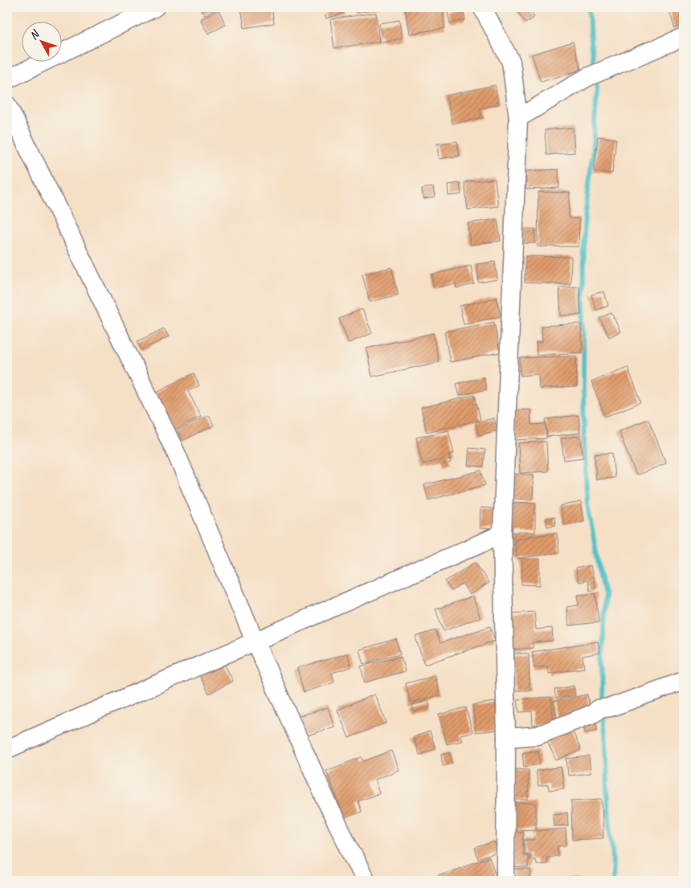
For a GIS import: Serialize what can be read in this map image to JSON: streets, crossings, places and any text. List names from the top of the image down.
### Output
{
  "north": "top left"
}
